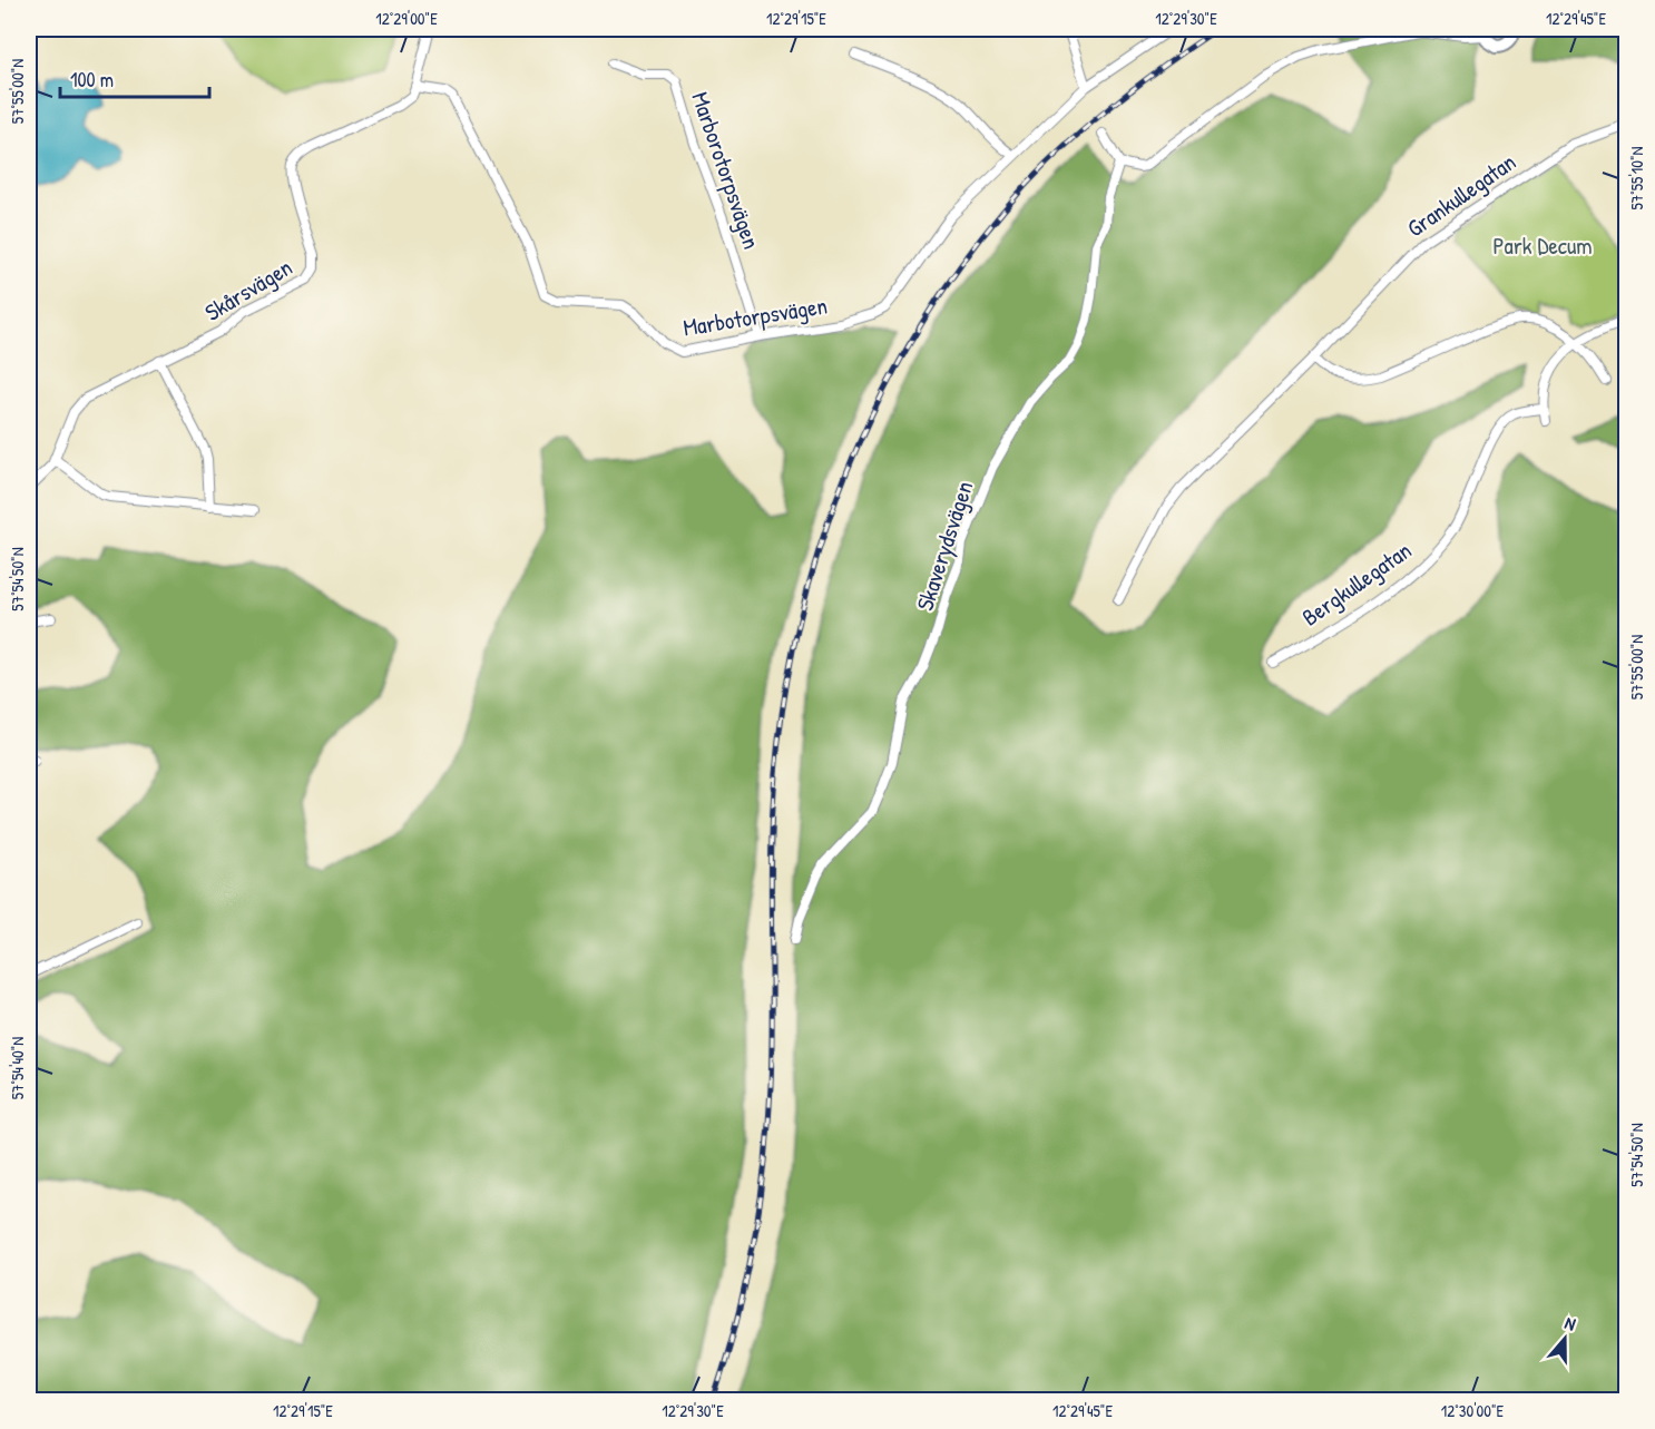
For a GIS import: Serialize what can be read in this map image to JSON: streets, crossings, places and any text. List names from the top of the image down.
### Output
{
  "streets": {
    "street": [
      "Marborotorpsvägen",
      "Grankullegatan",
      "Skårsvägen",
      "Marbotorpsvägen",
      "Skaverydsvägen",
      "Bergkullegatan"
    ]
  },
  "crossings": [
    ["Marborotorpsvägen", "Marbotorpsvägen"],
    ["Skårsvägen", "Marbotorpsvägen"]
  ],
  "parks": ["Park Decum"],
  "scale_bar": "100 m",
  "north": "top",
  "coordinates": [
    "12°29'00\"E",
    "12°29'15\"E",
    "12°29'30\"E",
    "12°29'45\"E",
    "57°55'00\"N",
    "57°55'10\"N",
    "57°54'50\"N",
    "57°54'40\"N",
    "12°30'00\"E"
  ]
}
